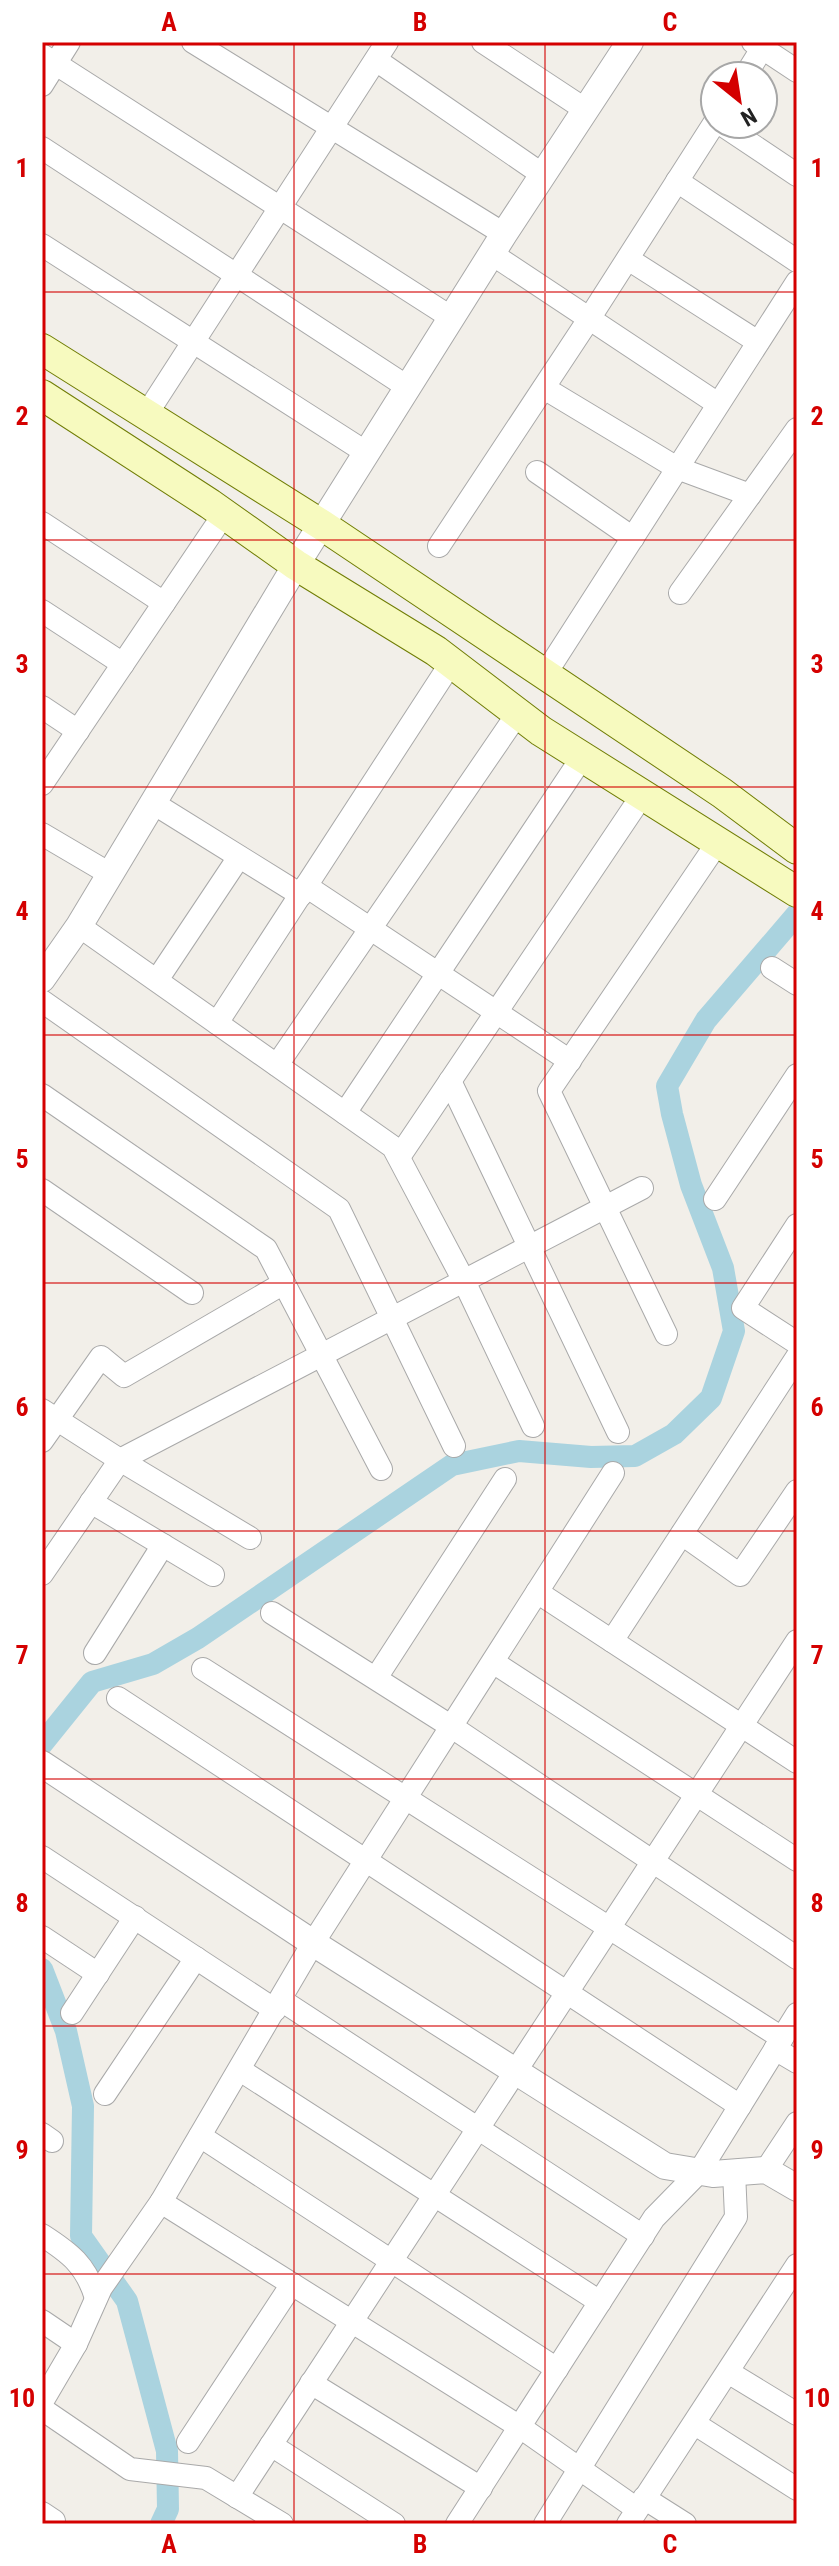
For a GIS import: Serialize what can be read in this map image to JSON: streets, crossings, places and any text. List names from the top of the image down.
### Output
{
  "north": "bottom right",
  "grid": {
    "columns": ["A", "B", "C"],
    "rows": [
      "1",
      "2",
      "3",
      "4",
      "5",
      "6",
      "7",
      "8",
      "9",
      "10"
    ]
  }
}
